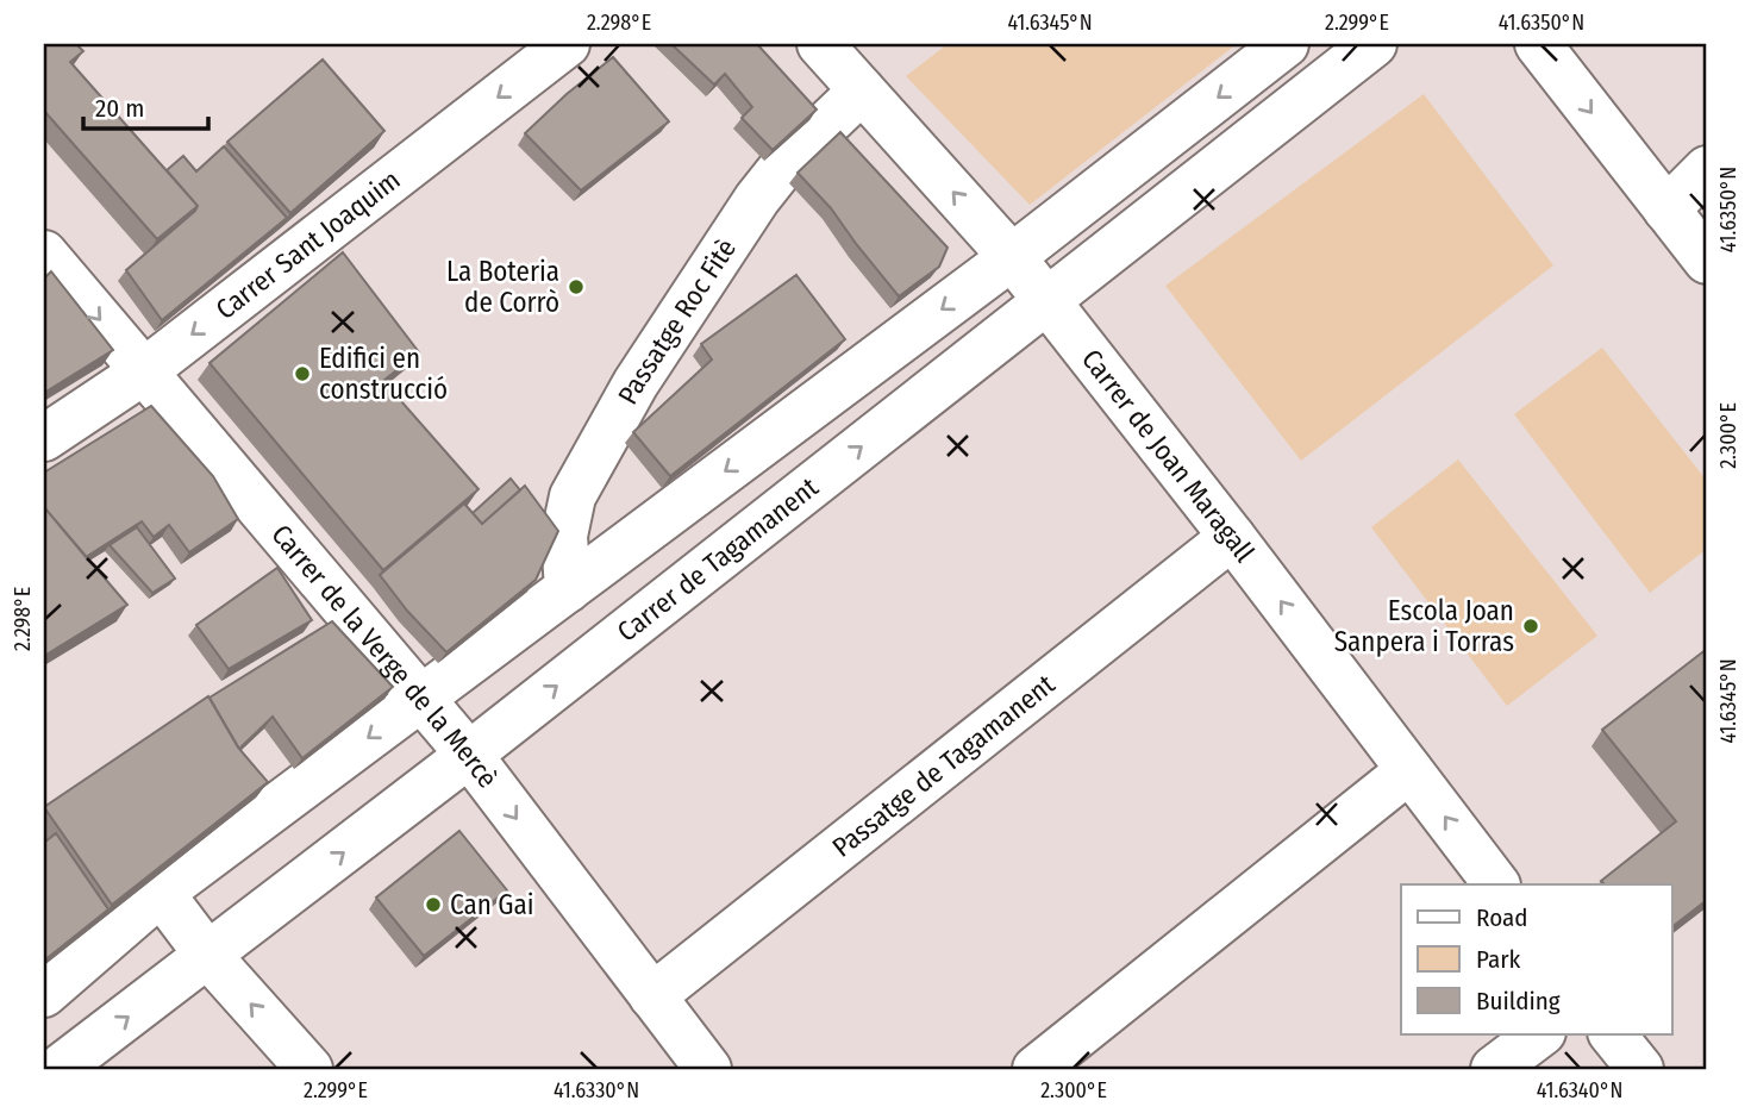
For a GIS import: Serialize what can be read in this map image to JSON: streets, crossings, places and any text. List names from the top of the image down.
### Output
{
  "streets": {
    "street": [
      "Carrer Sant Joaquim",
      "Passatge Roc Fitè",
      "Carrer de Joan Maragall",
      "Carrer de Tagamanent",
      "Carrer de la Verge de la Mercè",
      "Passatge de Tagamanent"
    ]
  },
  "crossings": [
    ["Carrer Sant Joaquim", "Carrer de la Verge de la Mercè"],
    ["Passatge Roc Fitè", "Carrer de Joan Maragall"],
    ["Carrer de Joan Maragall", "Carrer de Tagamanent"],
    ["Carrer de Joan Maragall", "Passatge de Tagamanent"],
    ["Carrer de Tagamanent", "Carrer de la Verge de la Mercè"],
    ["Carrer de la Verge de la Mercè", "Passatge de Tagamanent"]
  ],
  "one_way": ["Carrer Sant Joaquim", "Carrer de Joan Maragall"],
  "places": [
    "La Boteria de Corrò",
    "Edifici en construcció",
    "Escola Joan Sanpera i Torras",
    "Can Gai"
  ],
  "legend": ["Road", "Park", "Building"],
  "scale_bar": "20 m",
  "coordinates": [
    "2.298°E",
    "41.6345°N",
    "2.299°E",
    "41.6350°N",
    "2.300°E",
    "41.6330°N",
    "41.6340°N"
  ]
}
